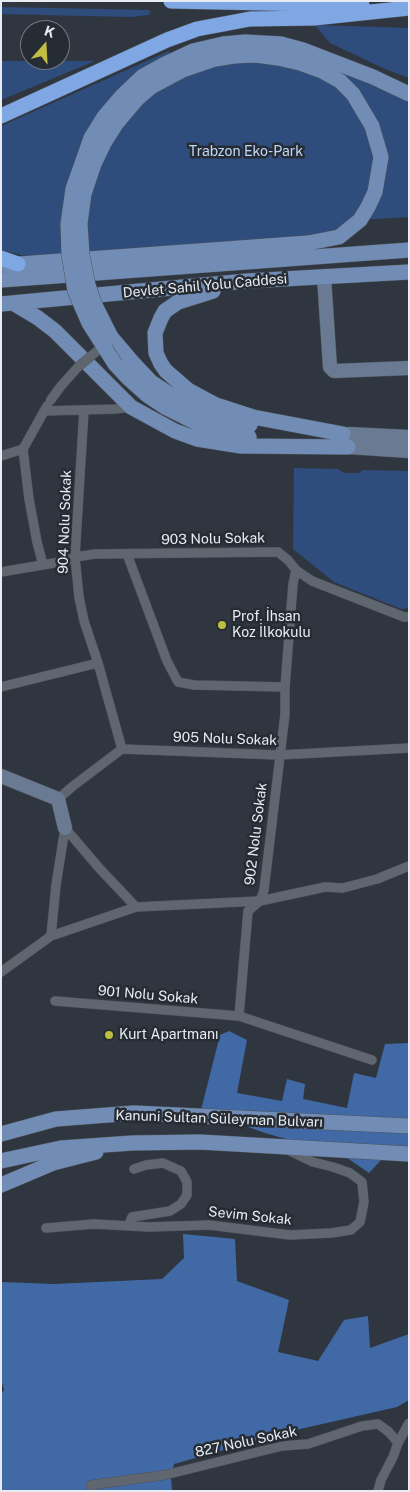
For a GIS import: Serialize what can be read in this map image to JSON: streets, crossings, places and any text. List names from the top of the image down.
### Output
{
  "streets": {
    "main road": ["Devlet Sahil Yolu Caddesi", "Kanuni Sultan Süleyman Bulvarı"],
    "street": [
      "904 Nolu Sokak",
      "903 Nolu Sokak",
      "905 Nolu Sokak",
      "902 Nolu Sokak",
      "901 Nolu Sokak",
      "Sevim Sokak",
      "827 Nolu Sokak"
    ]
  },
  "crossings": [
    ["904 Nolu Sokak", "903 Nolu Sokak"],
    ["904 Nolu Sokak", "905 Nolu Sokak"],
    ["903 Nolu Sokak", "902 Nolu Sokak"],
    ["905 Nolu Sokak", "902 Nolu Sokak"],
    ["902 Nolu Sokak", "901 Nolu Sokak"],
    ["Kanuni Sultan Süleyman Bulvarı", "Sevim Sokak"]
  ],
  "parks": ["Trabzon Eko-Park"],
  "places": ["Prof. İhsan Koz İlkokulu", "Kurt Apartmanı"],
  "north": "top"
}
